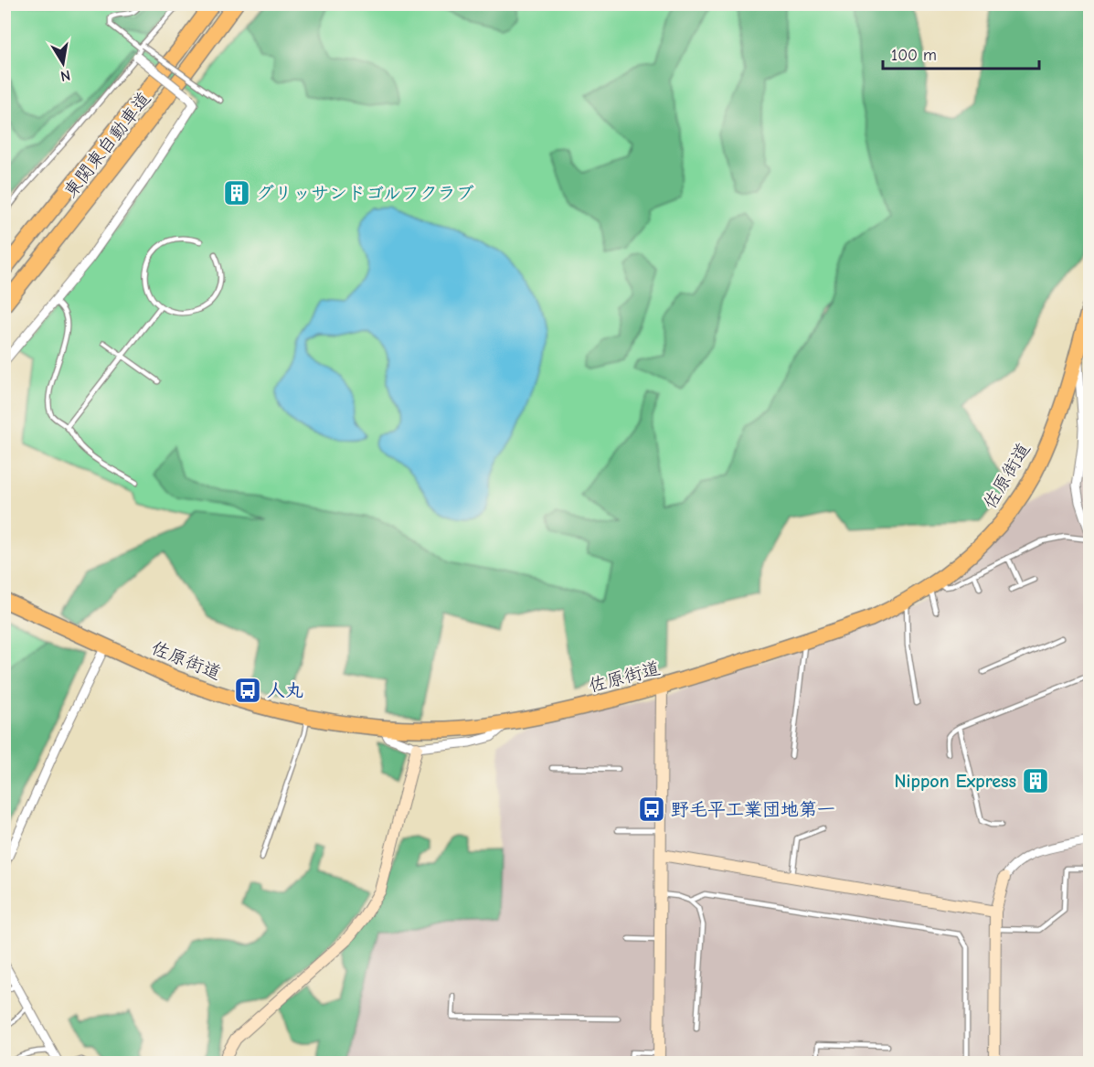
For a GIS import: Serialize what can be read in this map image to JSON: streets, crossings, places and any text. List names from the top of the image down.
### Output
{
  "streets": {
    "highway": ["東関東自動車道", "佐原街道"]
  },
  "places": {
    "building": ["グリッサンドゴルフクラブ", "Nippon Express"],
    "bus stop": ["人丸", "野毛平工業団地第一"]
  },
  "scale_bar": "100 m",
  "north": "bottom"
}
